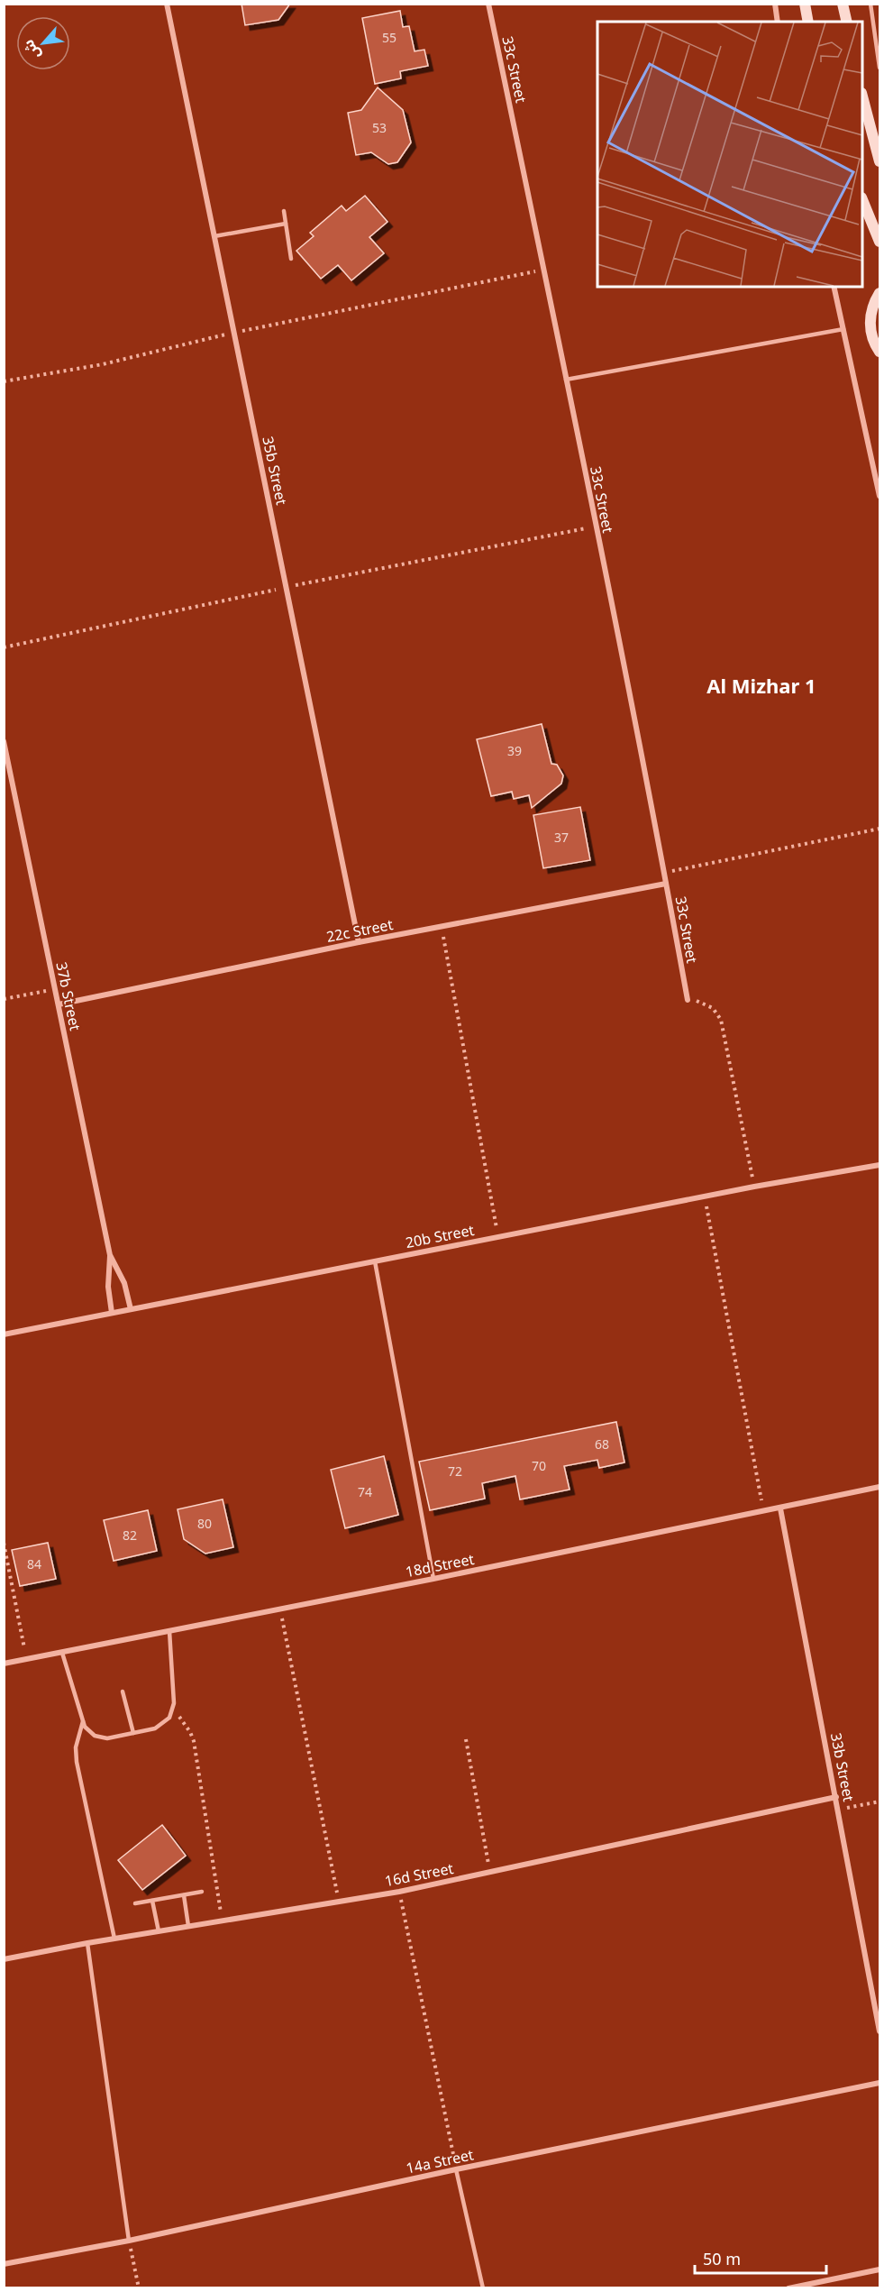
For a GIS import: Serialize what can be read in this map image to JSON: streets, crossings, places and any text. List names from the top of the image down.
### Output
{
  "streets": {
    "street": [
      "33c Street",
      "35b Street",
      "22c Street",
      "37b Street",
      "20b Street",
      "18d Street",
      "33b Street",
      "16d Street",
      "14a Street"
    ]
  },
  "crossings": [
    ["33c Street", "22c Street"],
    ["35b Street", "22c Street"],
    ["22c Street", "37b Street"],
    ["37b Street", "20b Street"],
    ["18d Street", "33b Street"],
    ["33b Street", "16d Street"]
  ],
  "districts": ["Al Mizhar 1"],
  "house_numbers": [
    "55",
    "53",
    "39",
    "37",
    "68",
    "70",
    "72",
    "74",
    "80",
    "82",
    "84"
  ],
  "scale_bar": "50 m",
  "north": "bottom left"
}
